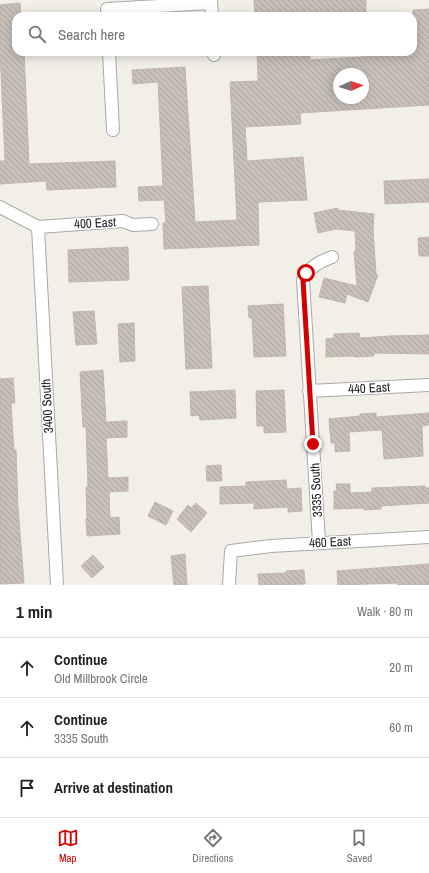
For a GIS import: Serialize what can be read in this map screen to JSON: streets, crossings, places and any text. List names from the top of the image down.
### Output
{
  "streets": {
    "street": [
      "400 East",
      "440 East",
      "3400 South",
      "3335 South",
      "460 East"
    ]
  },
  "crossings": [
    ["400 East", "3400 South"],
    ["440 East", "3335 South"],
    ["3335 South", "460 East"]
  ],
  "north": "right",
  "page": {
    "search": "Search here",
    "heading": ["1 min", "Walk · 80 m"],
    "list": [
      ["Continue", "Old Millbrook Circle", "20 m"],
      ["Continue", "3335 South", "60 m"],
      "Arrive at destination"
    ],
    "nav": ["Map", "Directions", "Saved"]
  }
}
